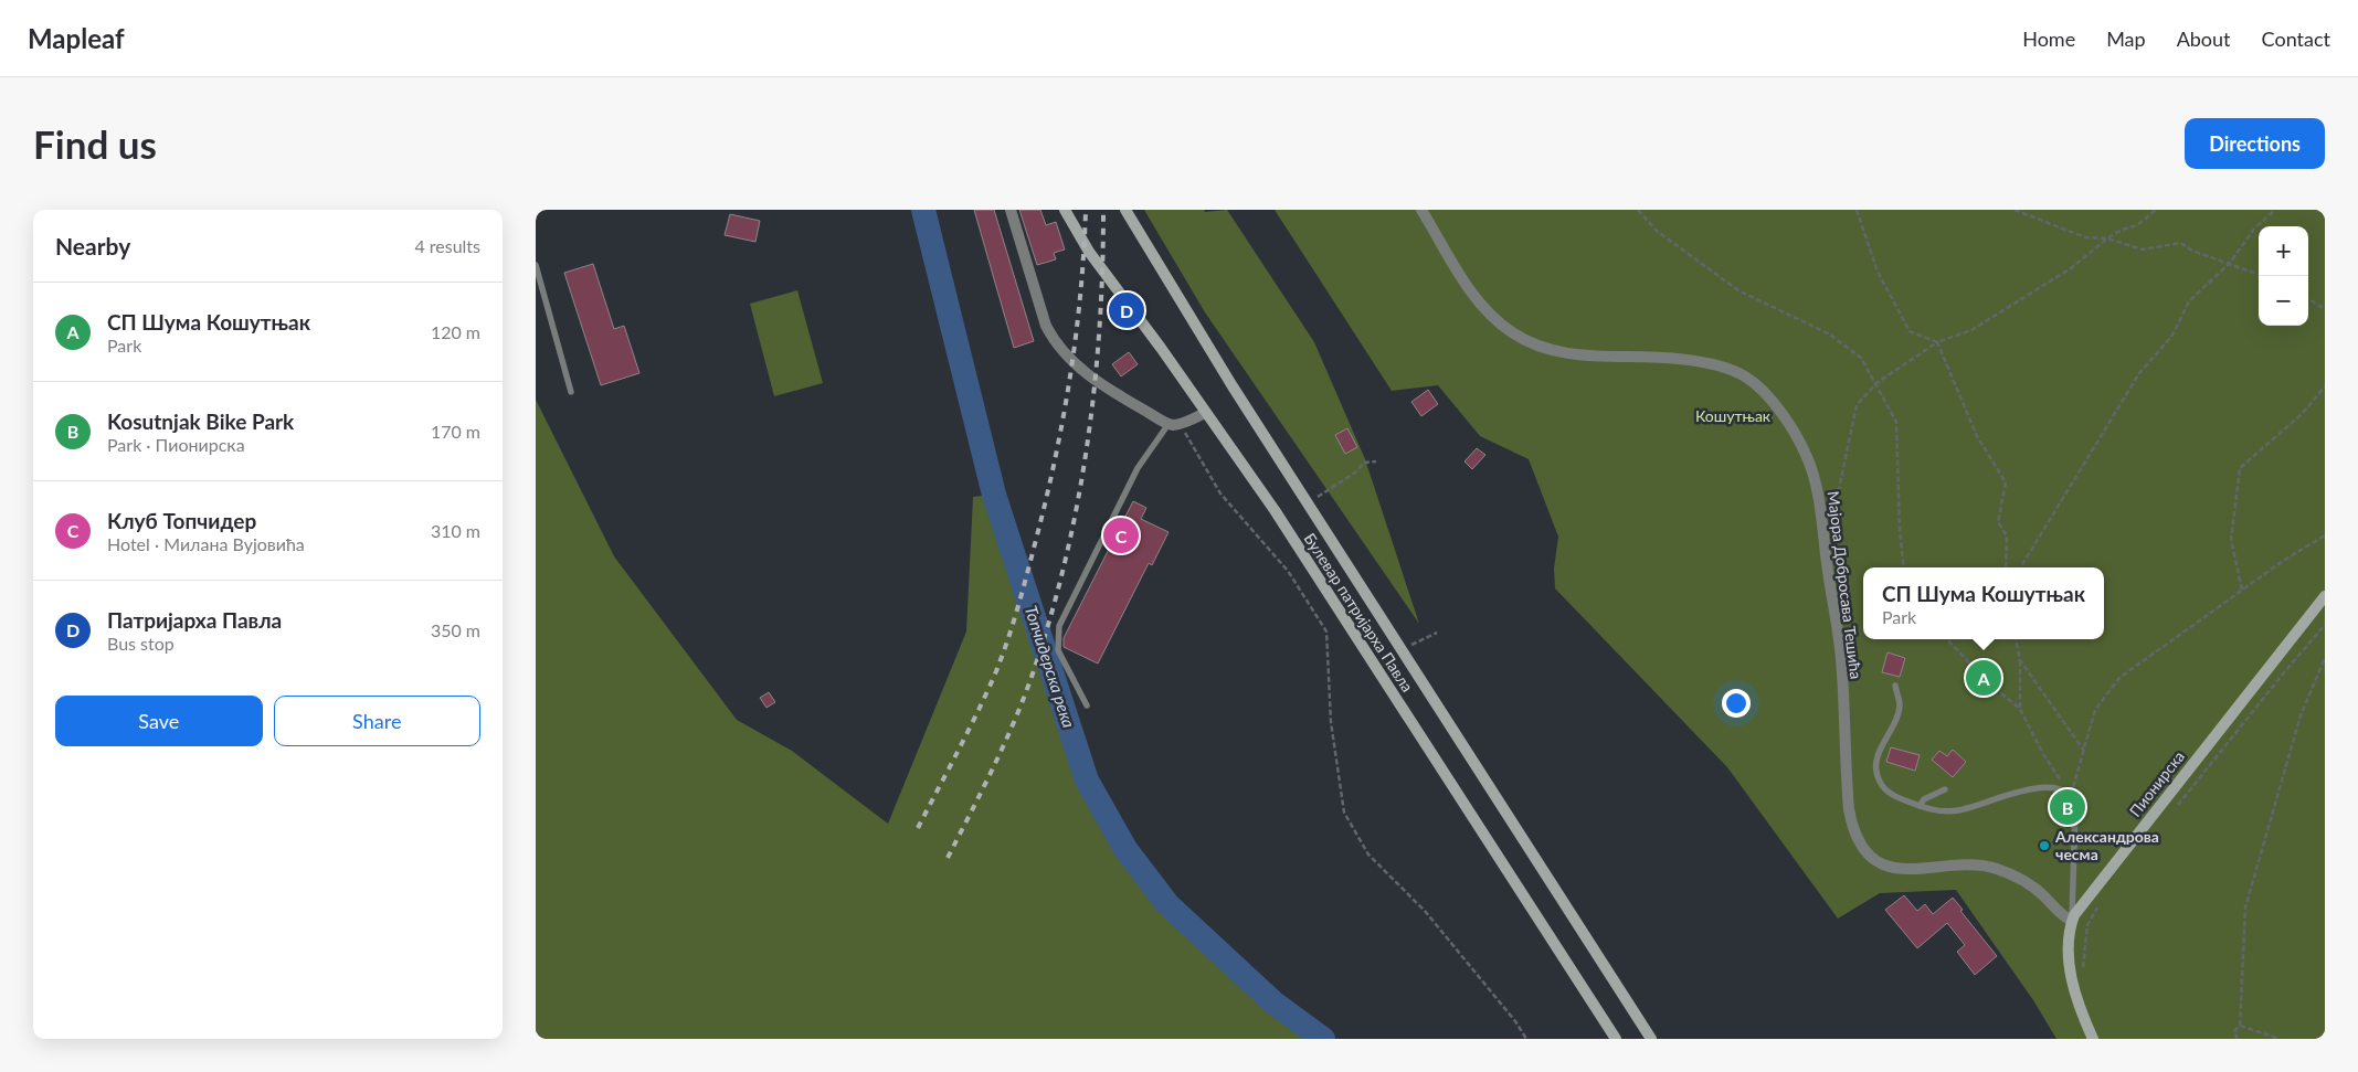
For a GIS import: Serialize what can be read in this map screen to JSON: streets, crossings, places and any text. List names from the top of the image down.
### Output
{
  "streets": {
    "main road": ["Булевар патријарха Павла", "Пионирска"],
    "street": ["Мајора Добросава Тешића"]
  },
  "crossings": [
    ["Мајора Добросава Тешића", "Пионирска"]
  ],
  "water": ["Топчидерска река"],
  "parks": ["Кошутњак"],
  "places": ["Александрова чесма"],
  "page": {
    "header": "Mapleaf",
    "nav": [
      "Home",
      "Map",
      "About",
      "Contact"
    ],
    "buttons": [
      "Directions",
      ["Save", "Share"]
    ],
    "title": "Find us",
    "heading": ["Nearby", "4 results"],
    "map_buttons": ["+", "−"],
    "list": [
      {
        "mark": "A",
        "name": "СП Шума Кошутњак",
        "note": "Park",
        "value": "120 m"
      },
      {
        "mark": "B",
        "name": "Kosutnjak Bike Park",
        "note": "Park · Пионирска",
        "value": "170 m"
      },
      {
        "mark": "C",
        "name": "Клуб Топчидер",
        "note": "Hotel · Милана Вујовића",
        "value": "310 m"
      },
      {
        "mark": "D",
        "name": "Патријарха Павла",
        "note": "Bus stop",
        "value": "350 m"
      }
    ],
    "pins": [
      "D",
      "C",
      "A",
      "B"
    ],
    "popup": ["СП Шума Кошутњак", "Park"]
  }
}
